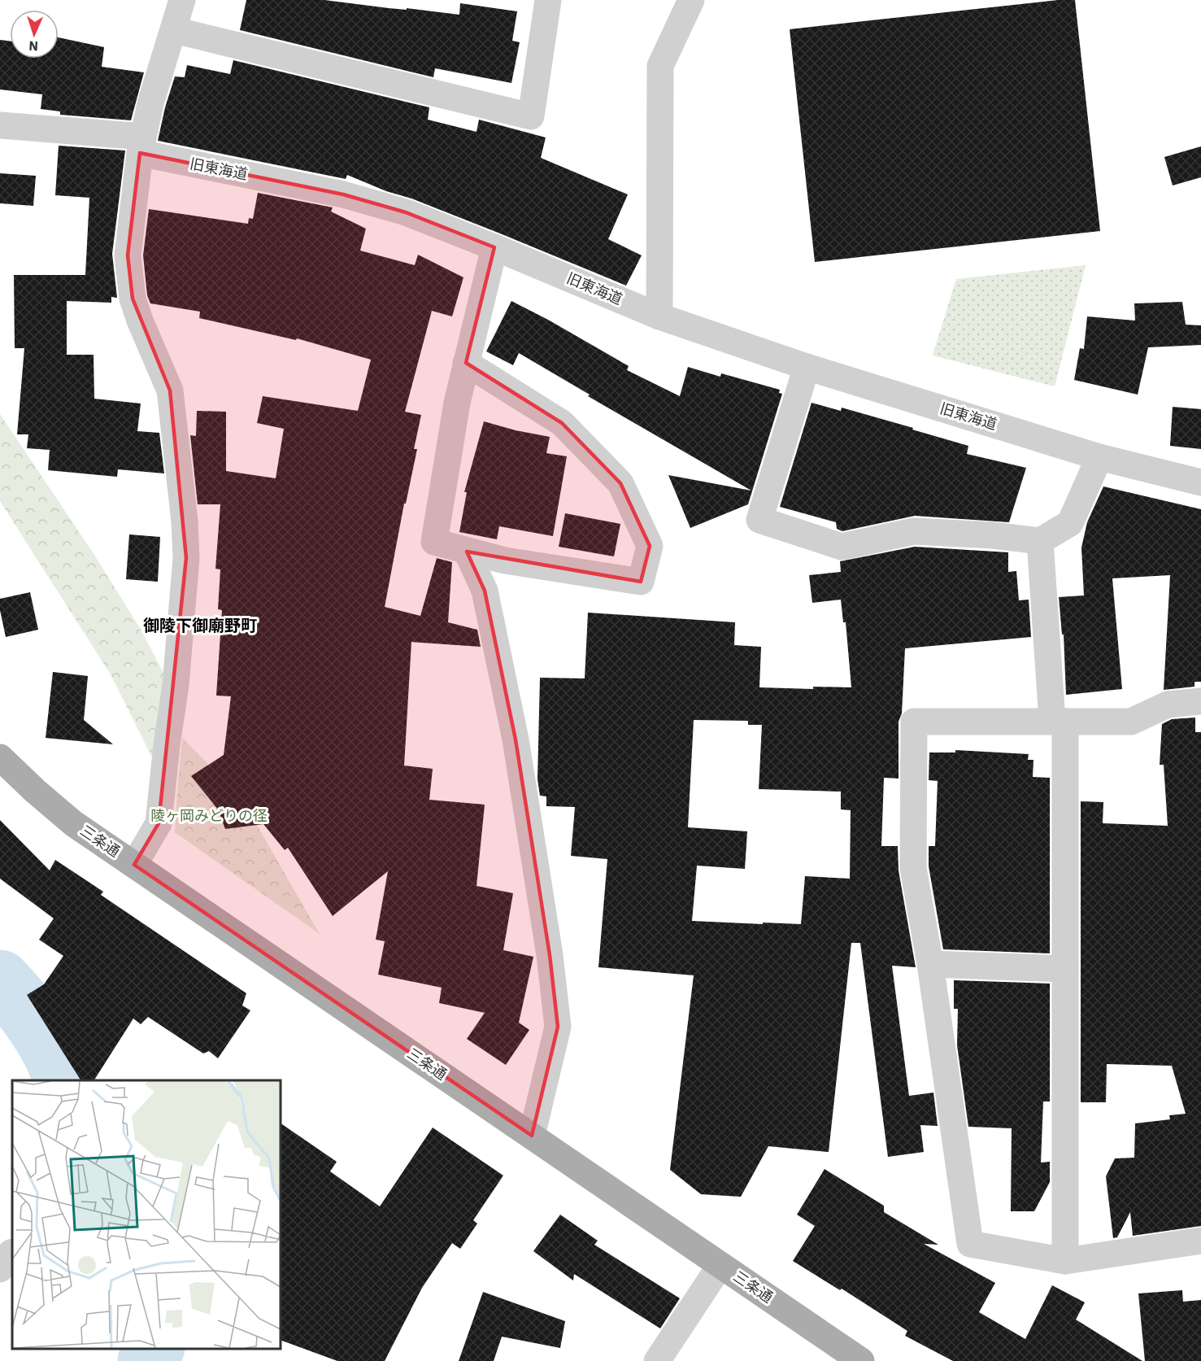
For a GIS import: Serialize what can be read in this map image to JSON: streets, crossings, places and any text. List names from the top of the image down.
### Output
{
  "streets": {
    "main road": ["三条通"],
    "street": ["旧東海道"]
  },
  "districts": ["御陵下御廟野町"],
  "parks": ["陵ヶ岡みどりの径"],
  "north": "bottom"
}
